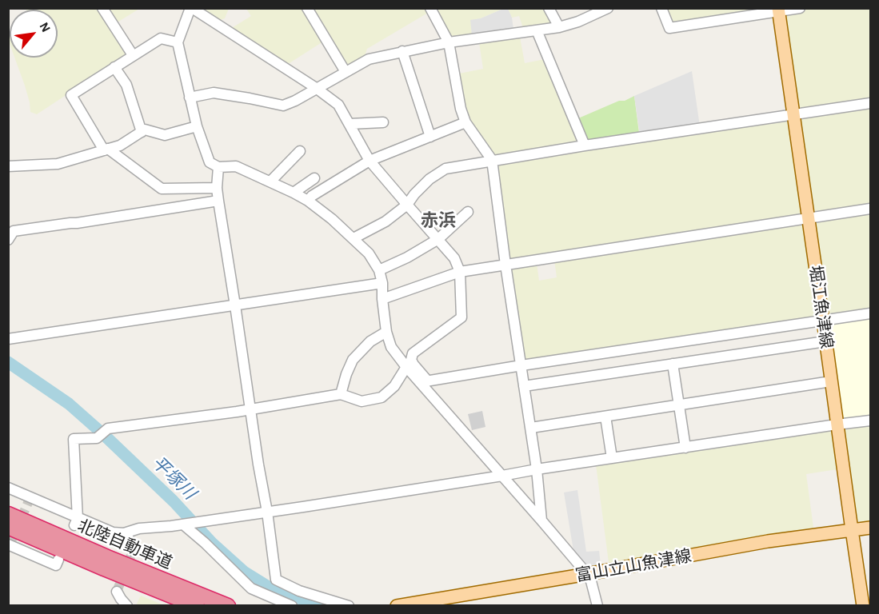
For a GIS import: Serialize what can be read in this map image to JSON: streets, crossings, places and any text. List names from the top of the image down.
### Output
{
  "streets": {
    "highway": ["北陸自動車道"],
    "main road": ["堀江魚津線", "富山立山魚津線"]
  },
  "crossings": [
    ["堀江魚津線", "富山立山魚津線"]
  ],
  "districts": ["赤浜"],
  "water": ["平塚川"],
  "north": "top right"
}
